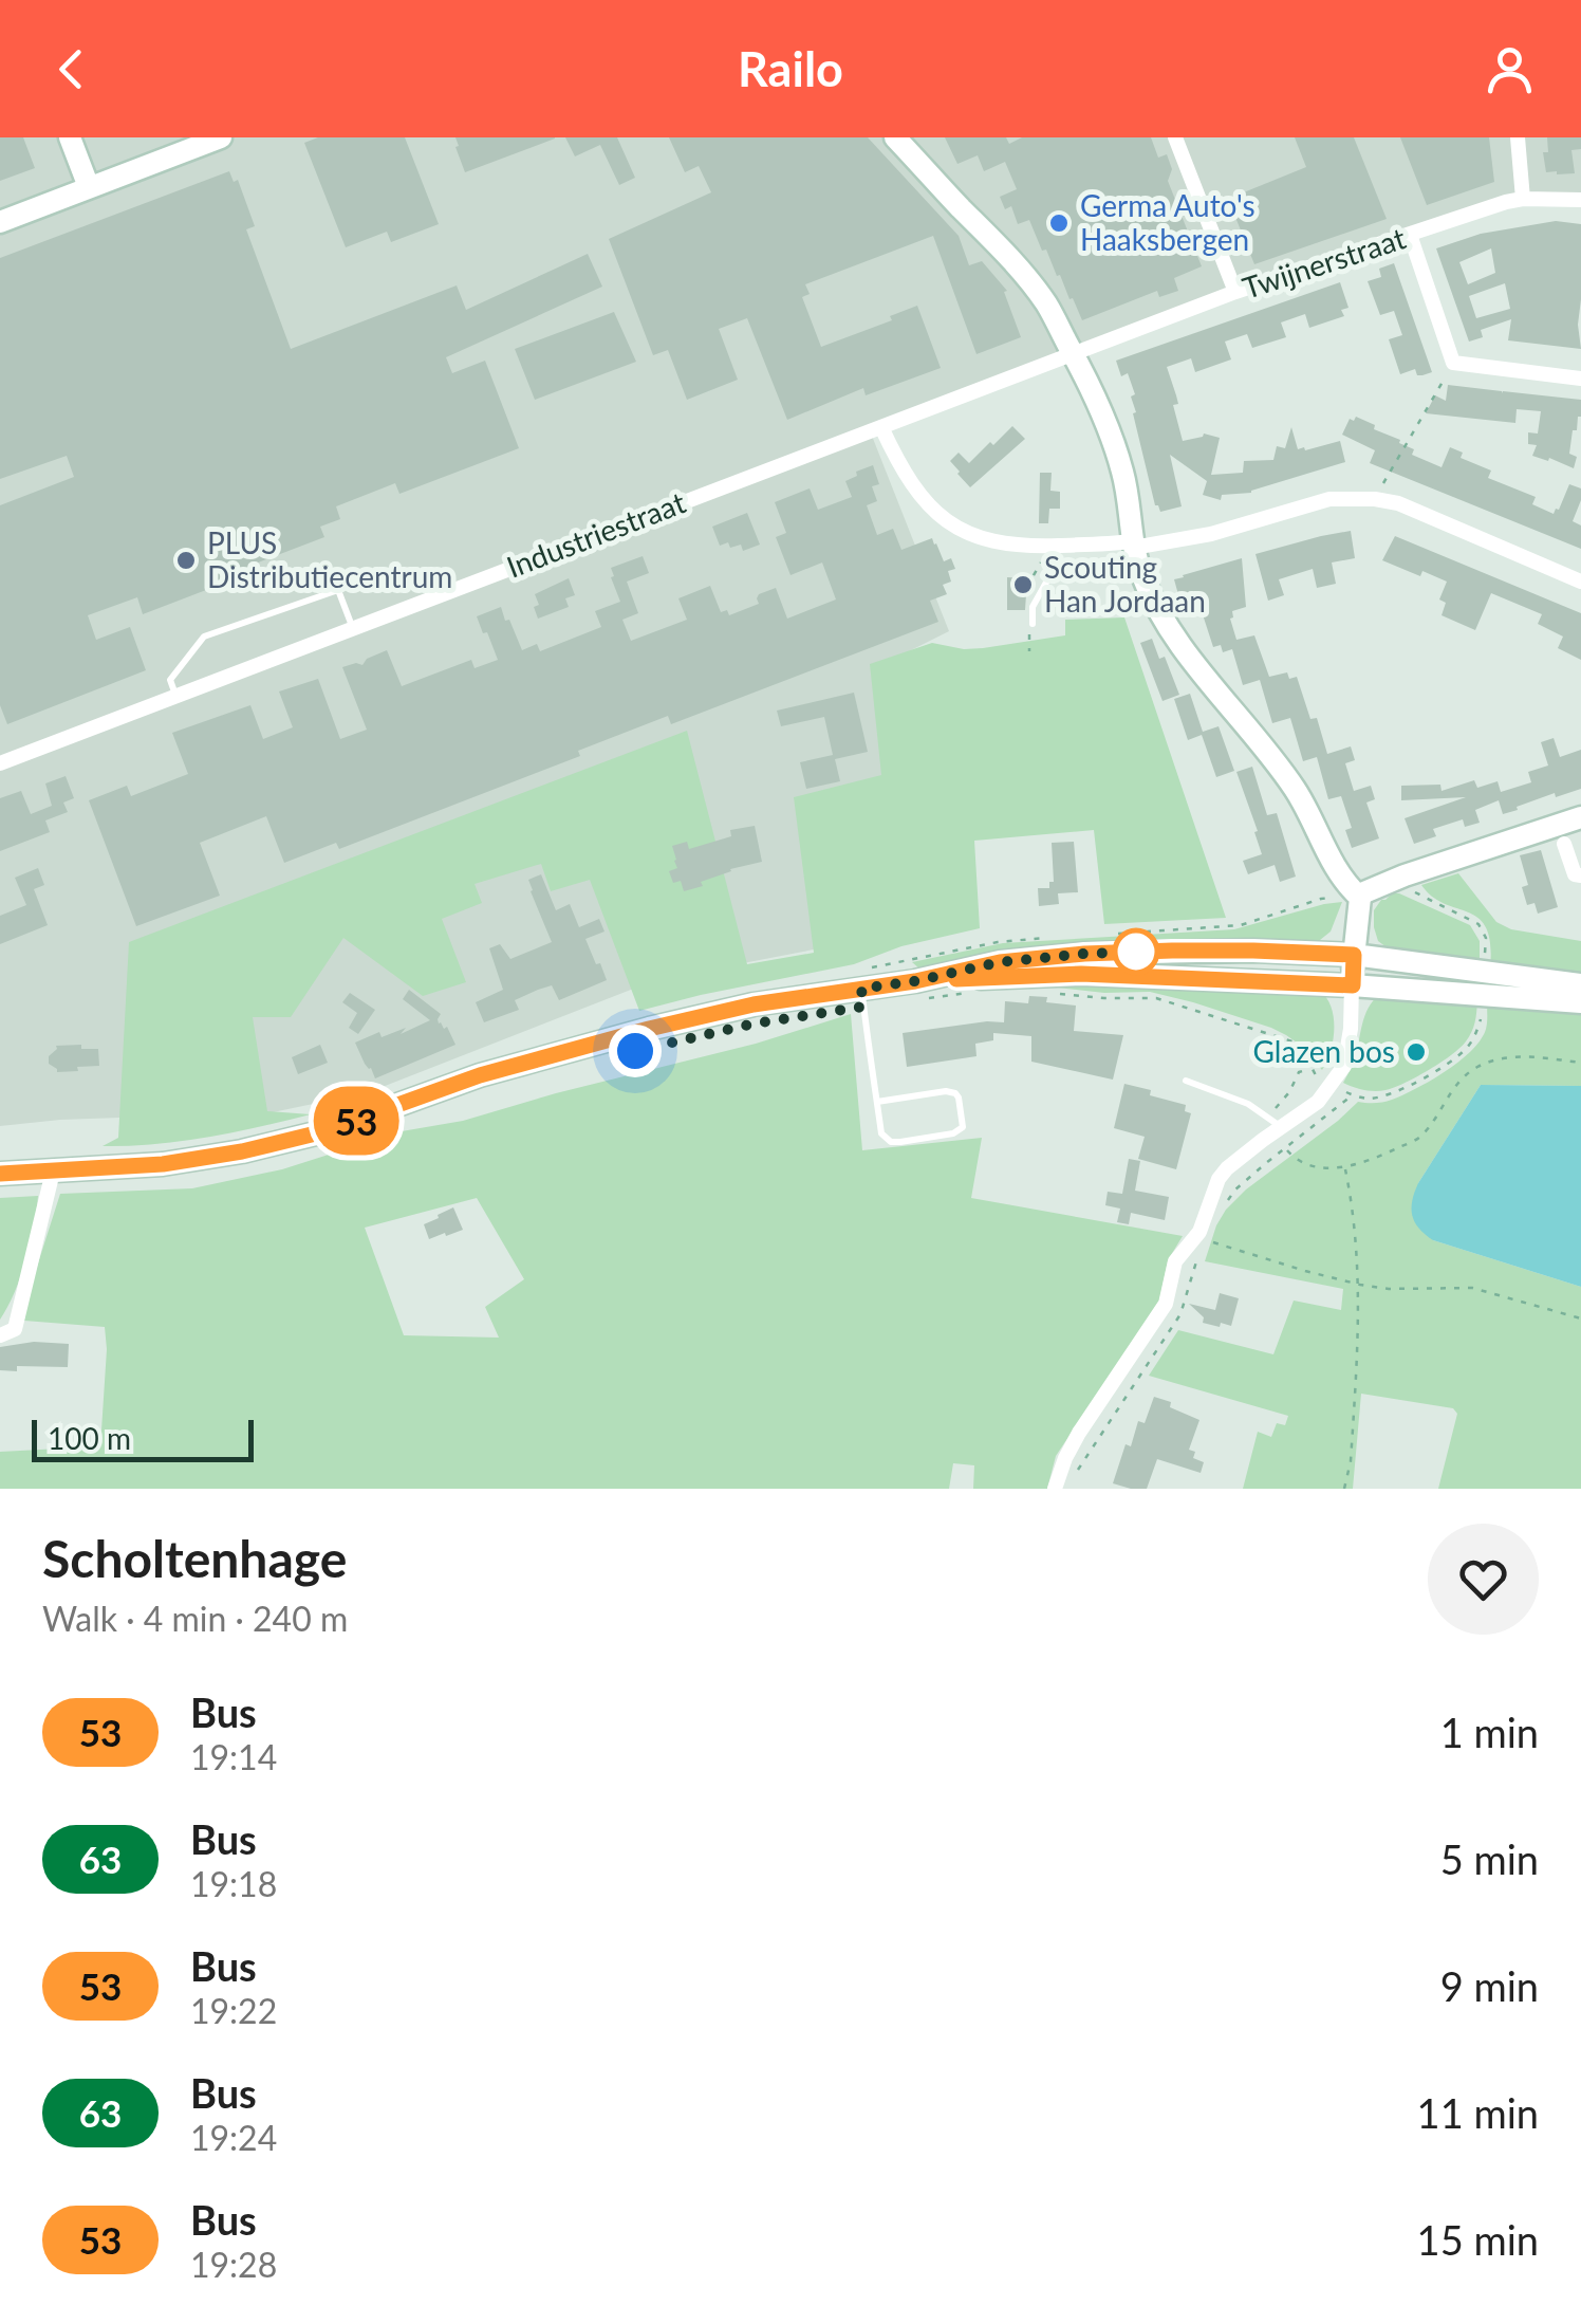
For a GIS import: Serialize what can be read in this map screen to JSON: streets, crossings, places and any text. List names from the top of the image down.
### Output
{
  "streets": {
    "street": ["Twijnerstraat", "Industriestraat"]
  },
  "crossings": [
    ["Twijnerstraat", "Industriestraat"]
  ],
  "places": [
    "Germa Auto's Haaksbergen",
    "PLUS Distributiecentrum",
    "Scouting Han Jordaan",
    "Glazen bos"
  ],
  "lines": ["bus line 53"],
  "scale_bar": "100 m",
  "page": {
    "header": "Railo",
    "on_map": "53",
    "scale": "100 m",
    "heading": ["Scholtenhage", "Walk · 4 min · 240 m"],
    "list": [
      {
        "mark": "53",
        "name": "Bus",
        "note": "19:14",
        "value": "1 min"
      },
      {
        "mark": "63",
        "name": "Bus",
        "note": "19:18",
        "value": "5 min"
      },
      {
        "mark": "53",
        "name": "Bus",
        "note": "19:22",
        "value": "9 min"
      },
      {
        "mark": "63",
        "name": "Bus",
        "note": "19:24",
        "value": "11 min"
      },
      {
        "mark": "53",
        "name": "Bus",
        "note": "19:28",
        "value": "15 min"
      }
    ]
  }
}
